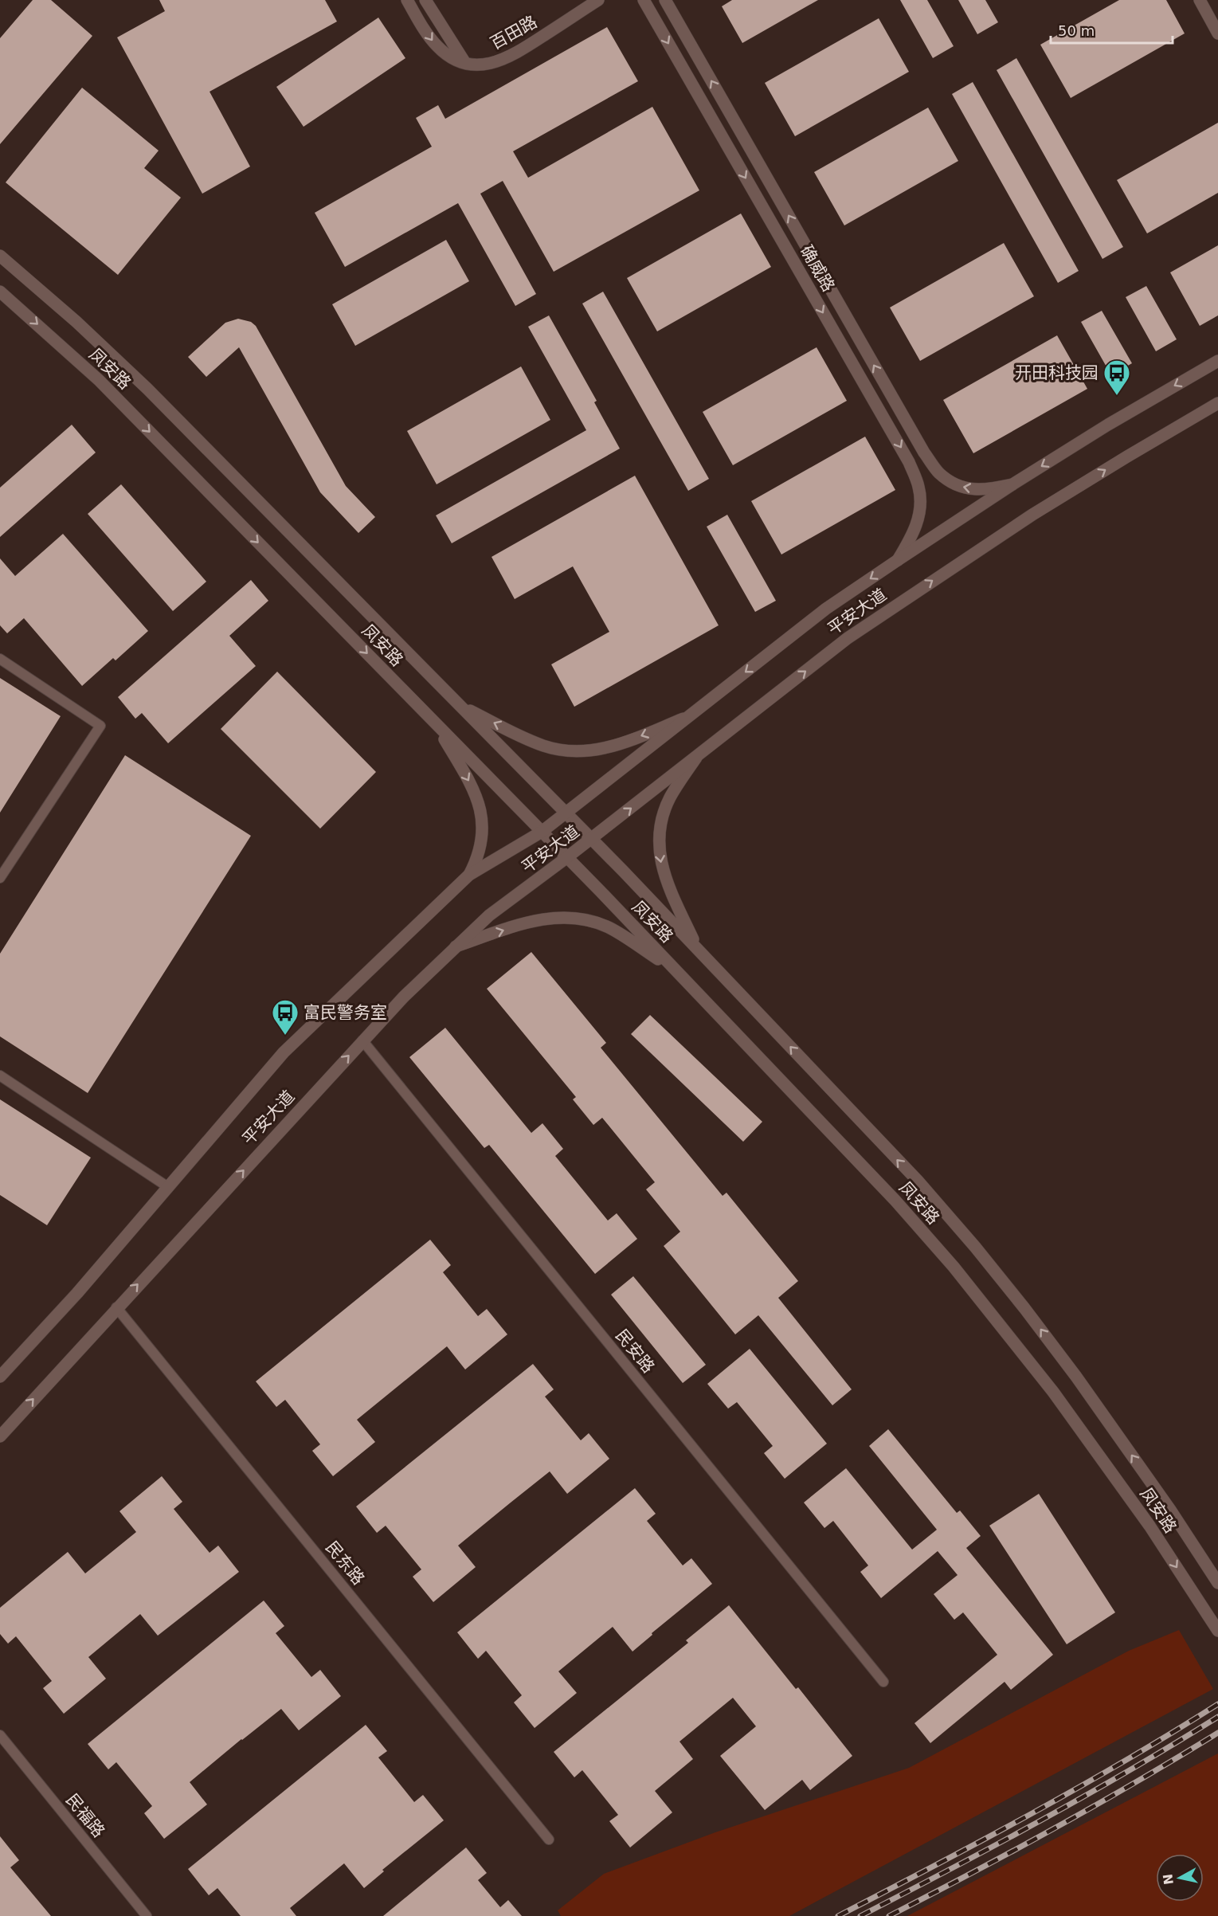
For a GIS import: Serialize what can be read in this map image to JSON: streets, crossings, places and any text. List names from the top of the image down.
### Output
{
  "streets": {
    "street": [
      "百田路",
      "确威路",
      "凤安路",
      "平安大道"
    ],
    "lane": ["民安路", "民东路", "民福路"]
  },
  "crossings": [
    ["确威路", "平安大道"],
    ["凤安路", "平安大道"],
    ["平安大道", "民安路"],
    ["平安大道", "民东路"]
  ],
  "places": {
    "bus stop": ["开田科技园", "富民警务室"]
  },
  "scale_bar": "50 m",
  "north": "left"
}
